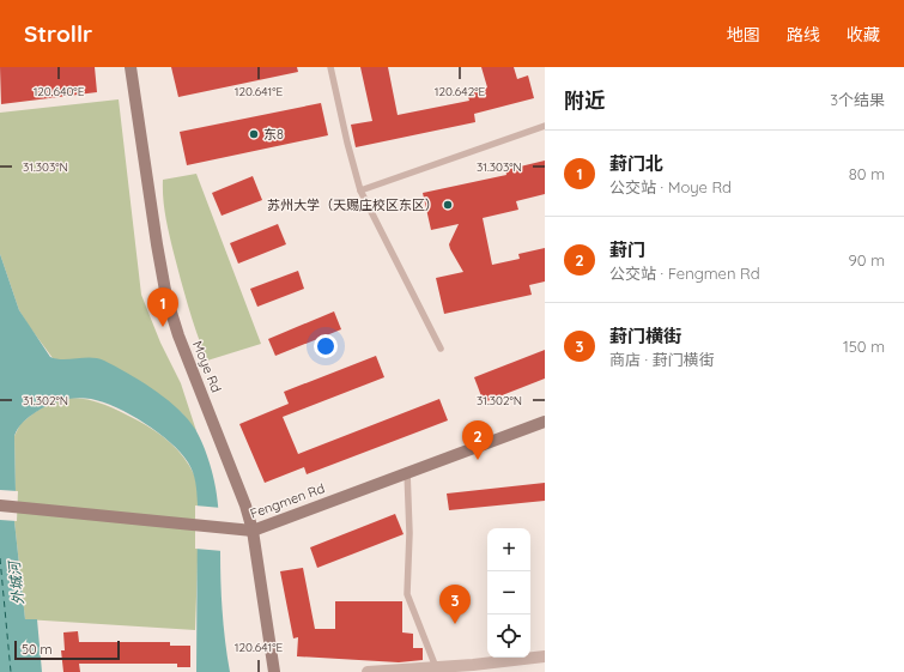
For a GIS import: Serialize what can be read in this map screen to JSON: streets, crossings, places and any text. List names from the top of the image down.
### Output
{
  "streets": {
    "main road": ["Moye Rd", "Fengmen Rd"]
  },
  "crossings": [
    ["Moye Rd", "Fengmen Rd"]
  ],
  "water": ["外城河"],
  "places": ["东8", "苏州大学（天赐庄校区东区）"],
  "scale_bar": "50 m",
  "page": {
    "header": "Strollr",
    "nav": ["地图", "路线", "收藏"],
    "heading": ["附近", "3个结果"],
    "list": [
      {
        "mark": "1",
        "name": "葑门北",
        "note": "公交站 · Moye Rd",
        "value": "80 m"
      },
      {
        "mark": "2",
        "name": "葑门",
        "note": "公交站 · Fengmen Rd",
        "value": "90 m"
      },
      {
        "mark": "3",
        "name": "葑门横街",
        "note": "商店 · 葑门横街",
        "value": "150 m"
      }
    ],
    "pins": ["1", "2", "3"],
    "map_buttons": ["+", "−"],
    "scale": "50 m"
  },
  "coordinates": [
    "120.640°E",
    "120.641°E",
    "120.642°E",
    "31.303°N",
    "31.302°N"
  ]
}
